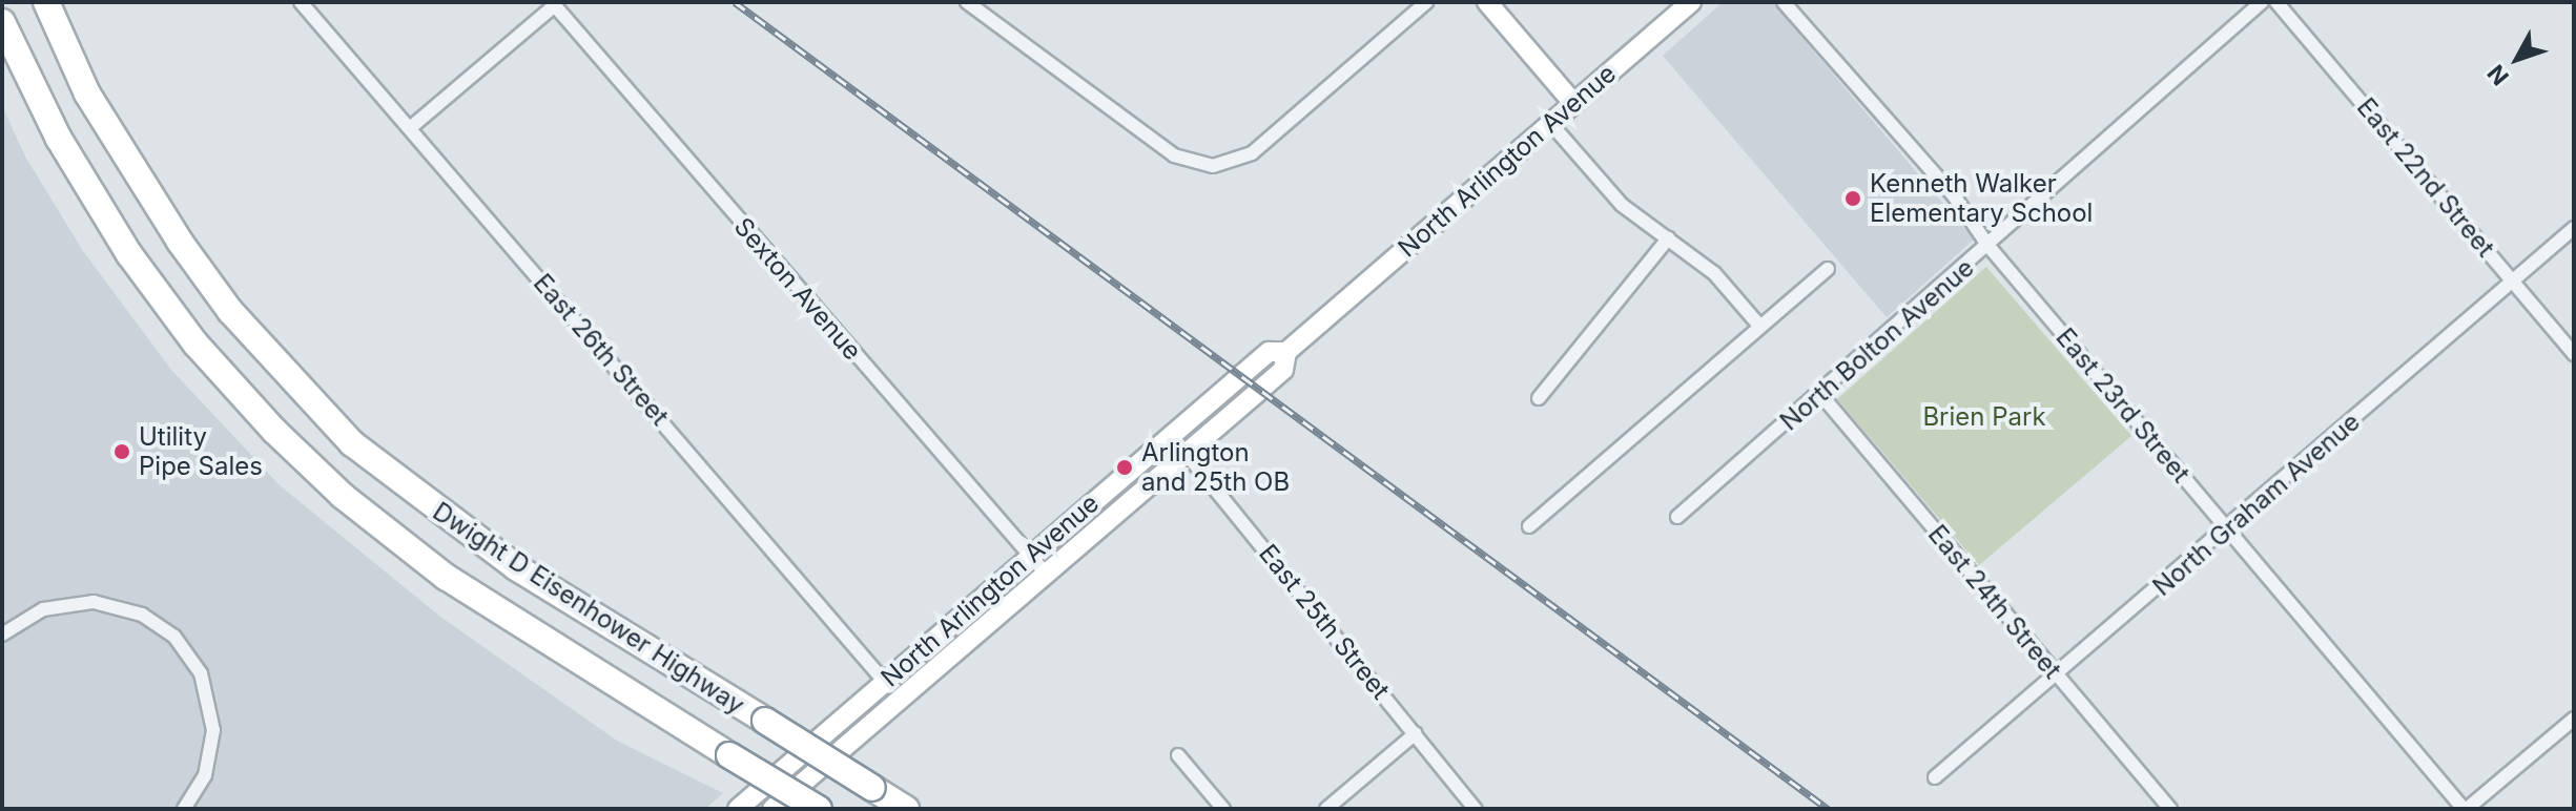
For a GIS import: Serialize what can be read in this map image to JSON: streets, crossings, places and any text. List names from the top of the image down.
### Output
{
  "streets": {
    "highway": ["Dwight D Eisenhower Highway"],
    "main road": ["North Arlington Avenue"],
    "street": [
      "East 22nd Street",
      "Sexton Avenue",
      "North Bolton Avenue",
      "East 26th Street",
      "East 23rd Street",
      "North Graham Avenue",
      "East 24th Street",
      "East 25th Street"
    ]
  },
  "crossings": [
    ["North Arlington Avenue", "Sexton Avenue"],
    ["North Arlington Avenue", "East 26th Street"],
    ["North Arlington Avenue", "East 25th Street"],
    ["East 22nd Street", "North Graham Avenue"],
    ["North Bolton Avenue", "East 23rd Street"],
    ["North Bolton Avenue", "East 24th Street"],
    ["East 23rd Street", "North Graham Avenue"],
    ["North Graham Avenue", "East 24th Street"]
  ],
  "parks": ["Brien Park"],
  "places": ["Kenneth Walker Elementary School", "Utility Pipe Sales", "Arlington and 25th OB"],
  "north": "bottom left"
}
